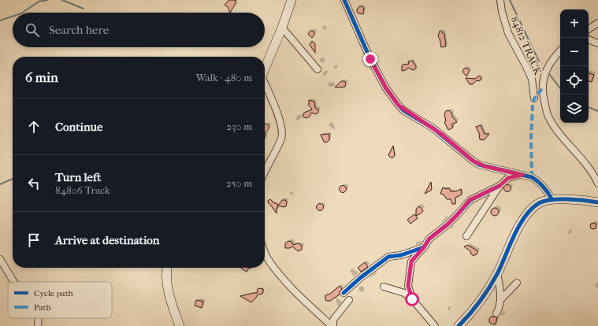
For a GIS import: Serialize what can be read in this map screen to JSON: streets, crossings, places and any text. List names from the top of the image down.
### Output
{
  "streets": {
    "street": ["84812 TRACK"]
  },
  "legend": ["Cycle path", "Path"],
  "page": {
    "map_buttons": ["+", "−"],
    "search": "Search here",
    "heading": ["6 min", "Walk · 480 m"],
    "list": [
      ["Continue", "230 m"],
      ["Turn left", "84806 Track", "250 m"],
      "Arrive at destination"
    ]
  }
}
